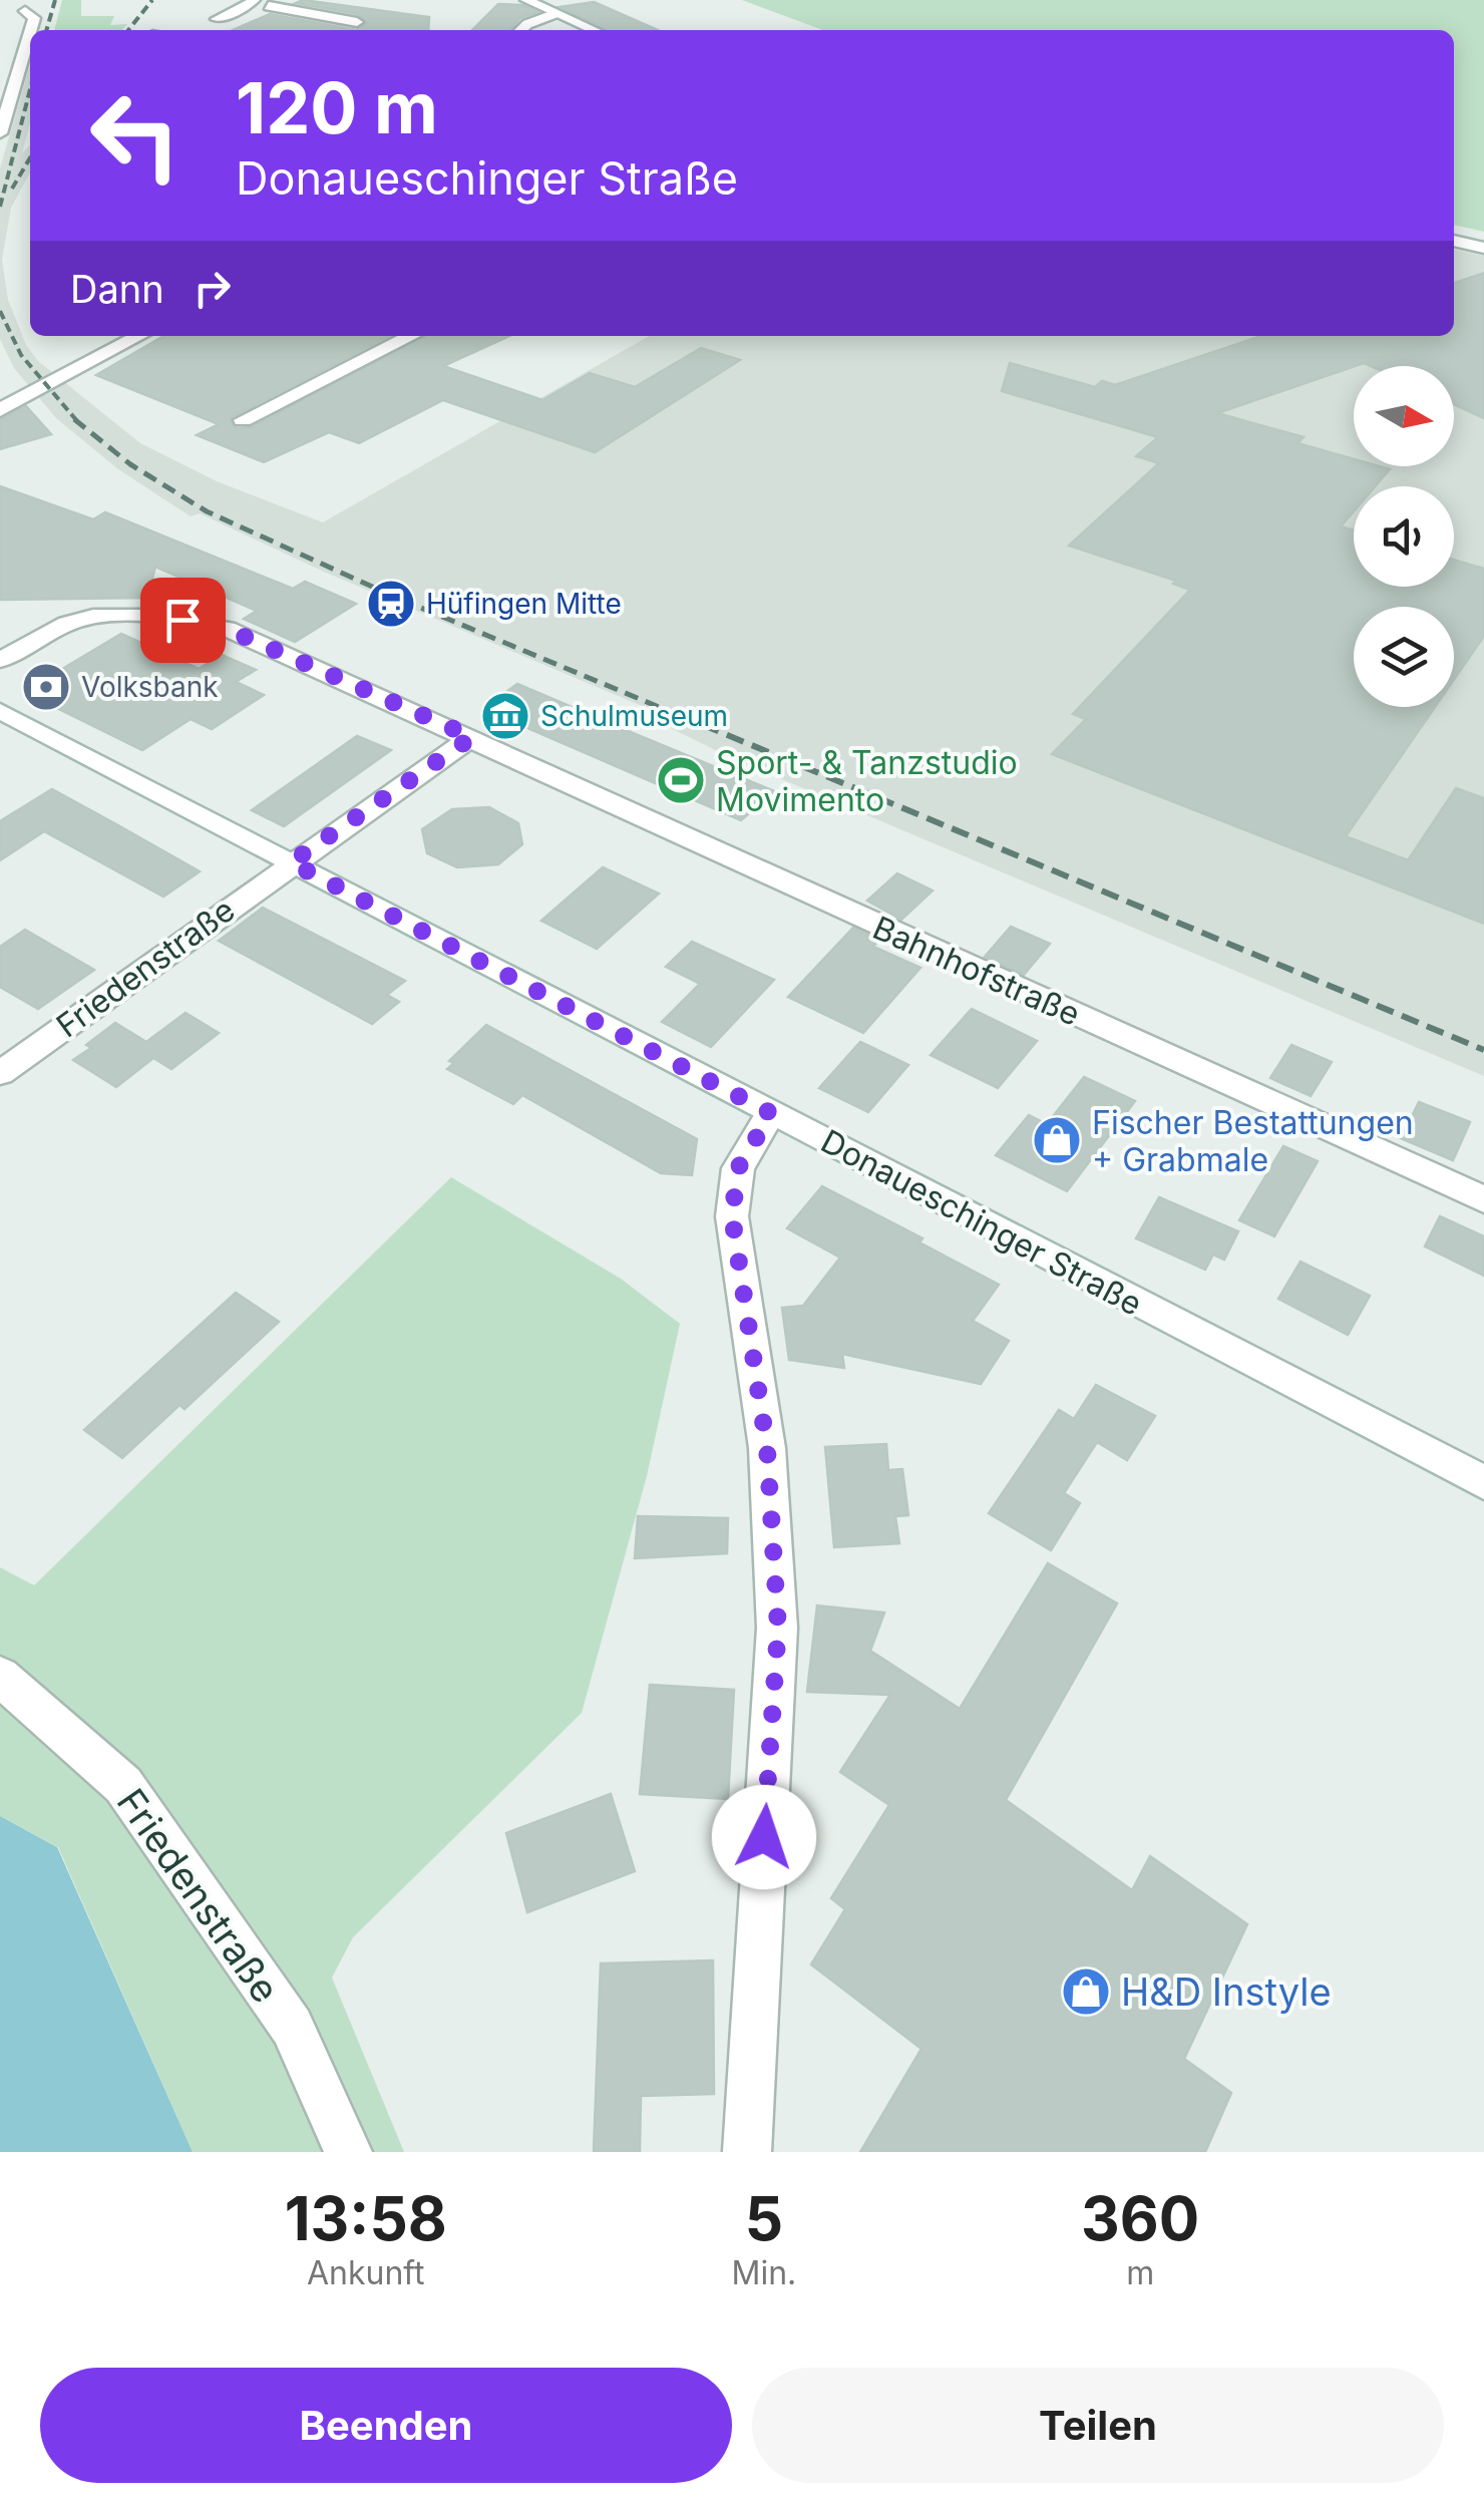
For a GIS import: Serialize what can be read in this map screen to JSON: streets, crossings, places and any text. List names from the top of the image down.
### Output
{
  "streets": {
    "street": ["Friedenstraße", "Bahnhofstraße", "Donaueschinger Straße"]
  },
  "crossings": [
    ["Friedenstraße", "Donaueschinger Straße"]
  ],
  "places": {
    "station": ["Hüfingen Mitte"],
    "bank": ["Volksbank"],
    "museum": ["Schulmuseum"],
    "sports": ["Sport- & Tanzstudio Movimento"],
    "shop": ["Fischer Bestattungen + Grabmale", "H&D Instyle"]
  },
  "north": "right",
  "page": {
    "turn": ["120 m", "Donaueschinger Straße"],
    "then": "Dann",
    "eta": [
      "13:58",
      "Ankunft",
      "5",
      "Min.",
      "360",
      "m"
    ],
    "buttons": ["Beenden", "Teilen"]
  }
}
